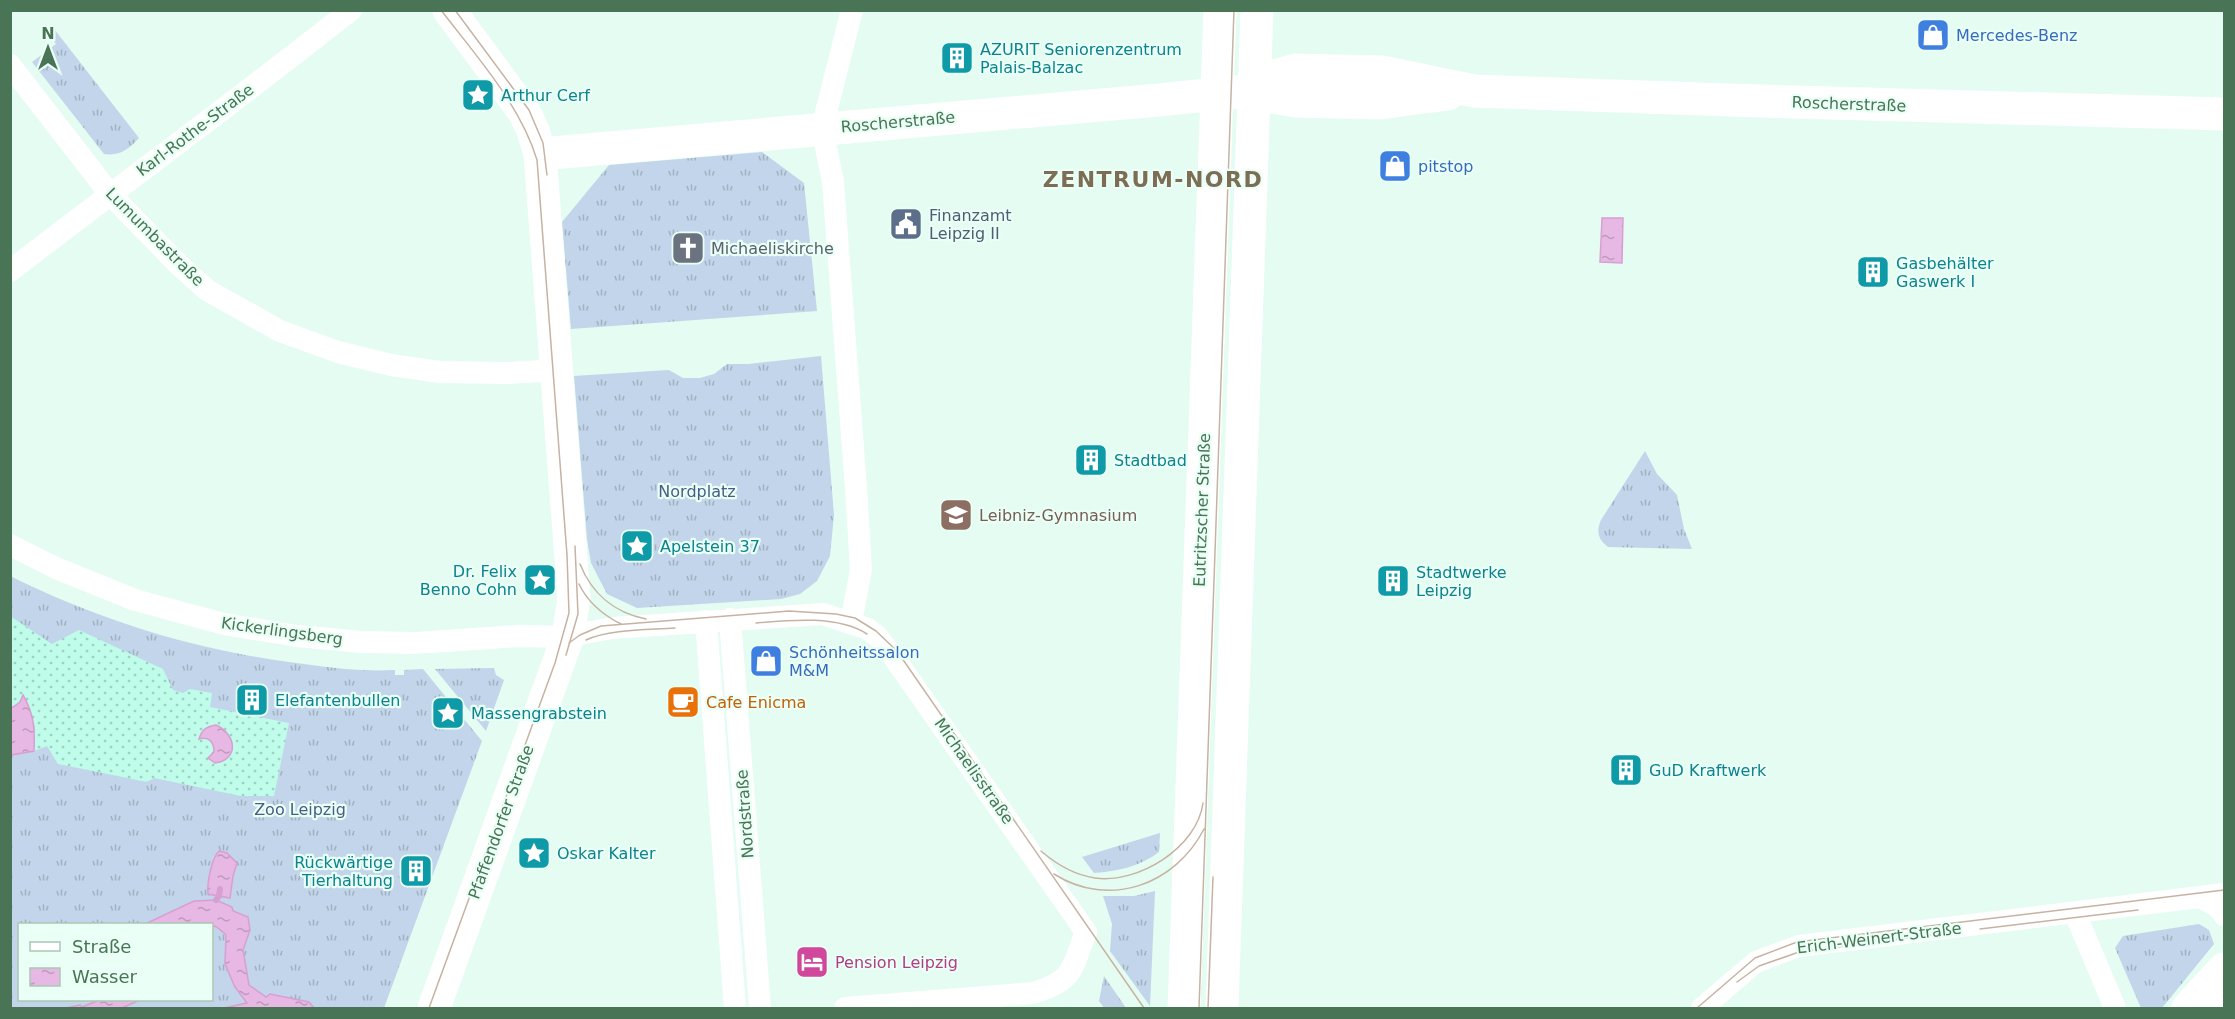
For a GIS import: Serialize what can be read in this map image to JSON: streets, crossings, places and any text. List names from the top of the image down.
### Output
{
  "streets": {
    "main road": ["Roscherstraße", "Eutritzscher Straße", "Pfaffendorfer Straße"],
    "street": [
      "Karl-Rothe-Straße",
      "Lumumbastraße",
      "Kickerlingsberg",
      "Michaelisstraße",
      "Nordstraße",
      "Erich-Weinert-Straße"
    ]
  },
  "crossings": [
    ["Roscherstraße", "Eutritzscher Straße"],
    ["Karl-Rothe-Straße", "Lumumbastraße"],
    ["Kickerlingsberg", "Pfaffendorfer Straße"]
  ],
  "districts": ["ZENTRUM-NORD"],
  "parks": ["Nordplatz", "Zoo Leipzig"],
  "places": {
    "shop": ["Mercedes-Benz", "pitstop", "Schönheitssalon M&M"],
    "building": [
      "AZURIT Seniorenzentrum Palais-Balzac",
      "Gasbehälter Gaswerk I",
      "Stadtbad",
      "Stadtwerke Leipzig",
      "Elefantenbullen",
      "GuD Kraftwerk",
      "Rückwärtige Tierhaltung"
    ],
    "place": [
      "Arthur Cerf",
      "Apelstein 37",
      "Dr. Felix Benno Cohn",
      "Massengrabstein",
      "Oskar Kalter"
    ],
    "public building": ["Finanzamt Leipzig II"],
    "church": ["Michaeliskirche"],
    "school or university": ["Leibniz-Gymnasium"],
    "cafe": ["Cafe Enicma"],
    "hotel": ["Pension Leipzig"]
  },
  "legend": ["Straße", "Wasser"],
  "north": "top"
}
